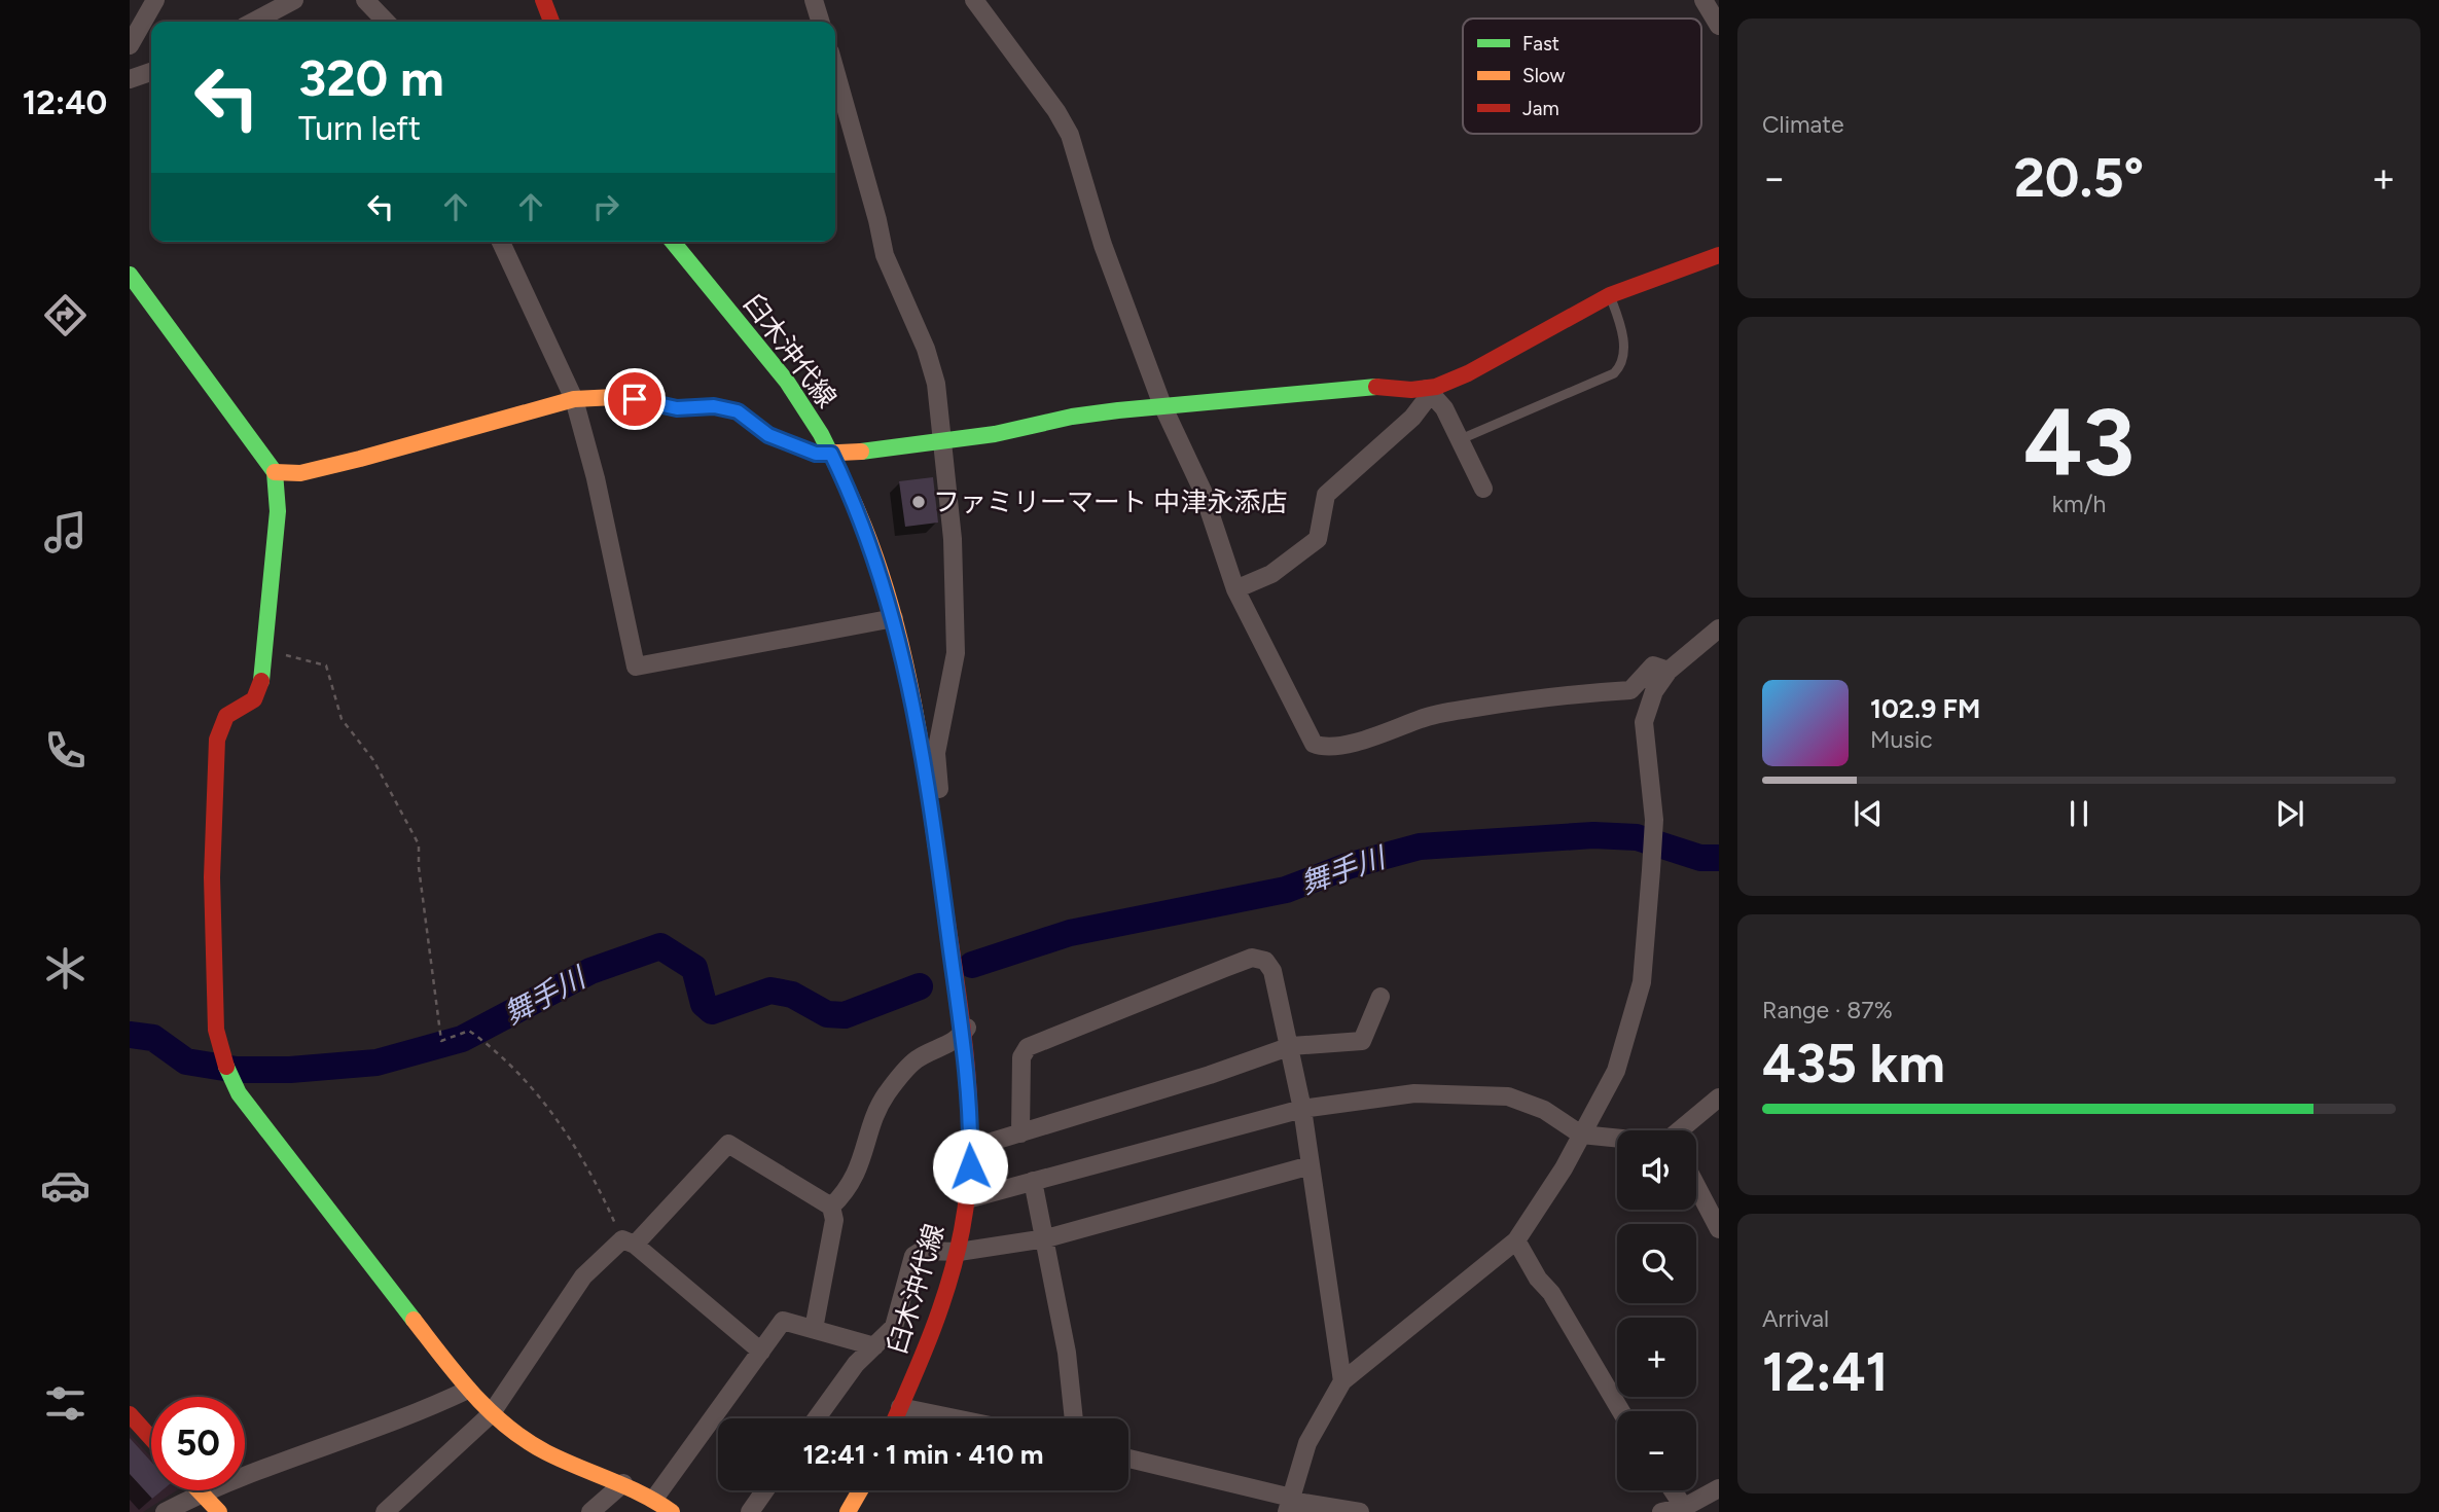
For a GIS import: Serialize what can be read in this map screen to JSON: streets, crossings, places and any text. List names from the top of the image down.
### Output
{
  "streets": {
    "street": ["臼木沖代線"]
  },
  "water": ["舞手川"],
  "places": ["ファミリーマート 中津永添店"],
  "legend": ["Fast", "Slow", "Jam"],
  "page": {
    "tabs": "12:40",
    "tile": [
      "Climate",
      ["43", "km/h"],
      ["Range · 87%", "435 km"],
      ["Arrival", "12:41"]
    ],
    "turn": ["320 m", "Turn left"],
    "heat": ["−", "20.5°", "+"],
    "song": ["102.9 FM", "Music"],
    "map_buttons": ["+", "−"],
    "limit": "50",
    "trip": "12:41 · 1 min · 410 m"
  }
}
